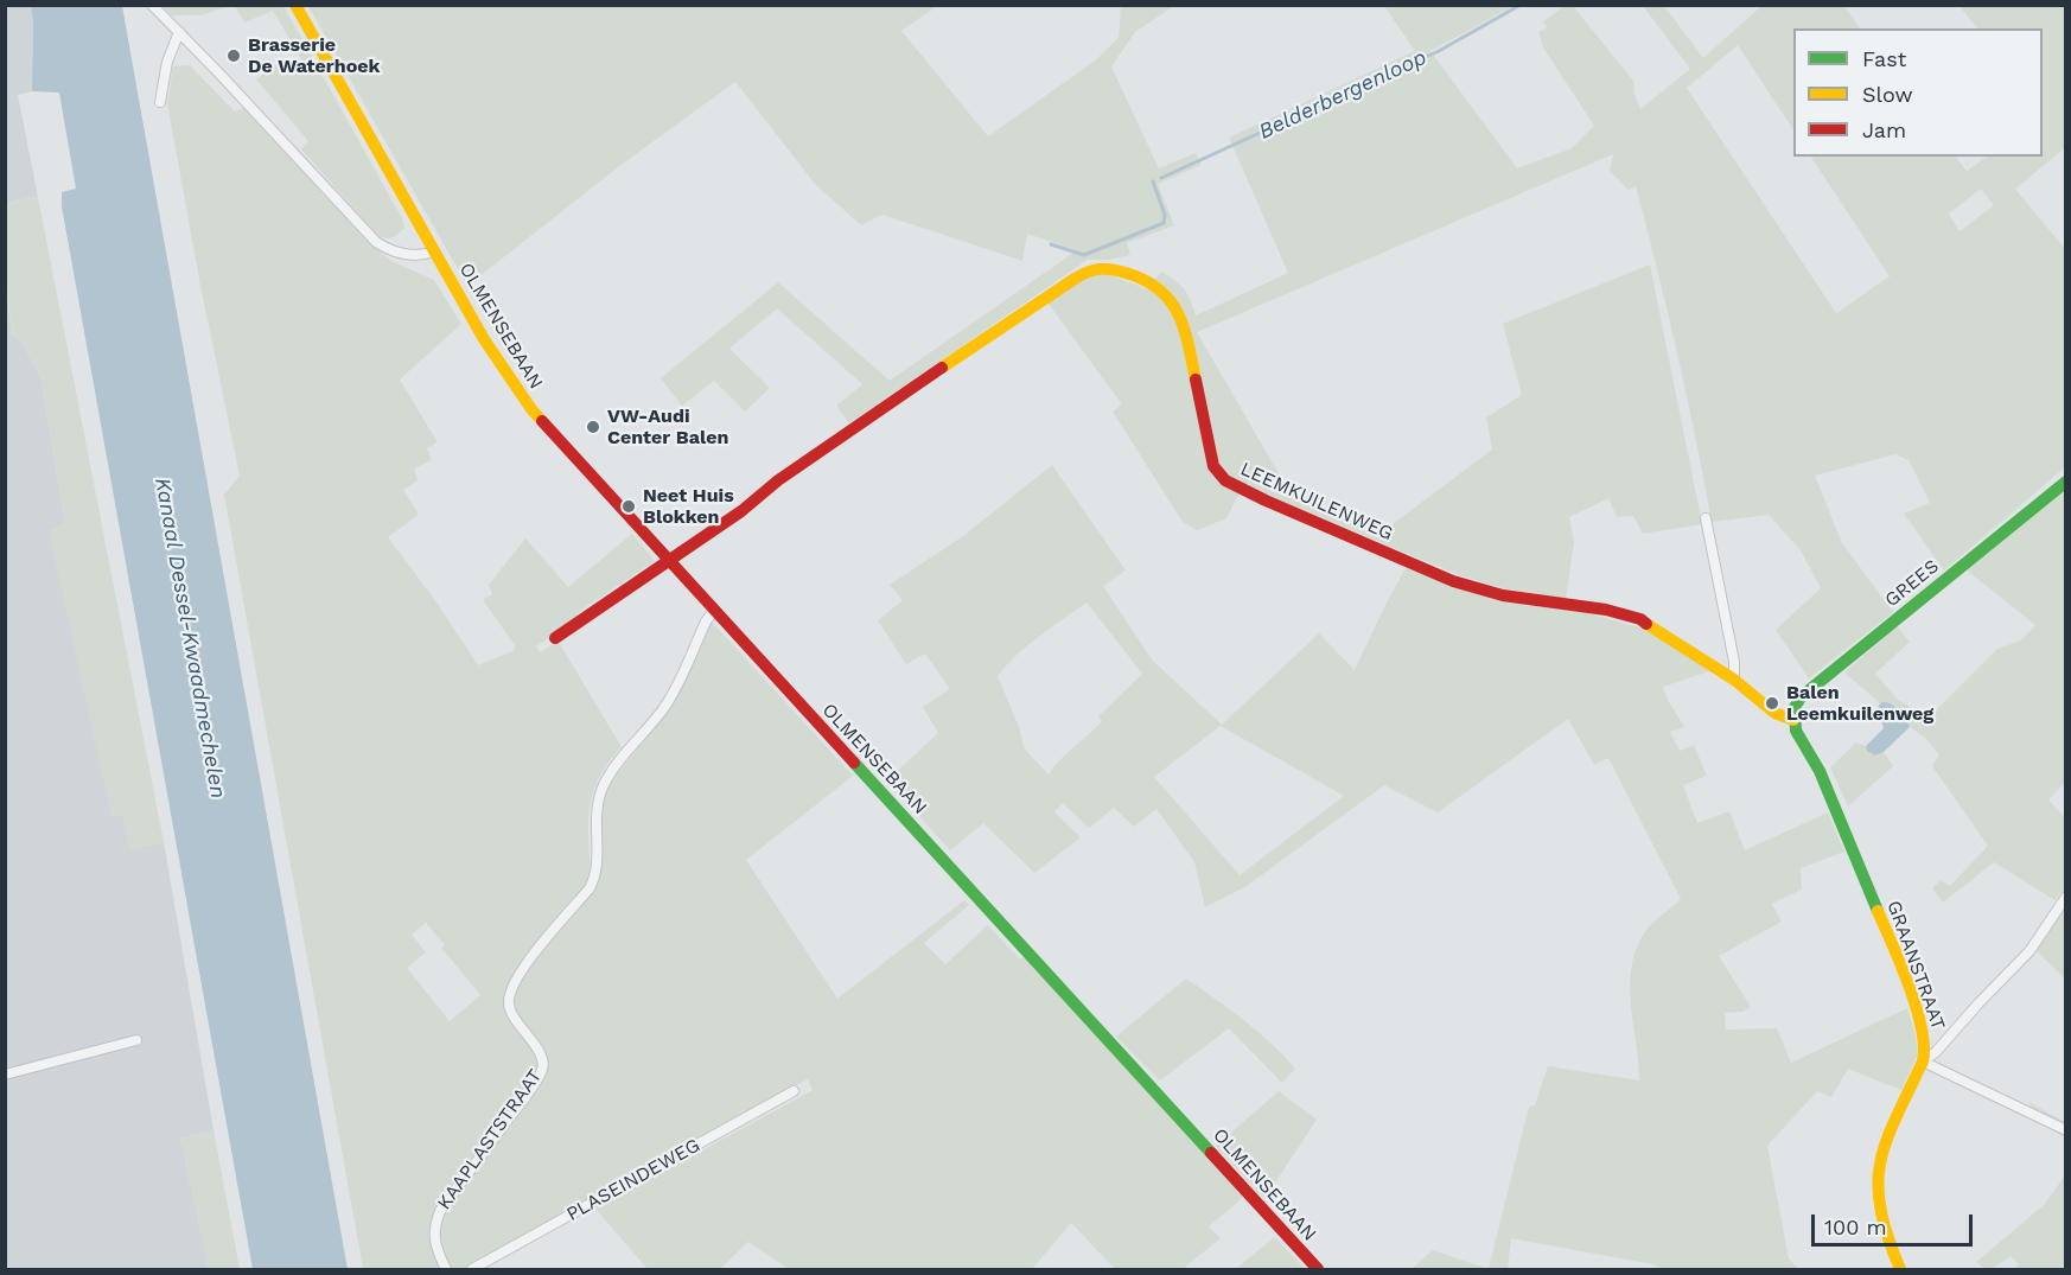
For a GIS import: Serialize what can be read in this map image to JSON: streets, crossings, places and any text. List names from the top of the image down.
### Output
{
  "streets": {
    "street": [
      "OLMENSEBAAN",
      "LEEMKUILENWEG",
      "GREES",
      "GRAANSTRAAT",
      "KAAPLASTSTRAAT",
      "PLASEINDEWEG"
    ]
  },
  "crossings": [
    ["OLMENSEBAAN", "LEEMKUILENWEG"],
    ["OLMENSEBAAN", "KAAPLASTSTRAAT"],
    ["LEEMKUILENWEG", "GREES"],
    ["LEEMKUILENWEG", "GRAANSTRAAT"],
    ["GREES", "GRAANSTRAAT"]
  ],
  "water": ["Belderbergenloop", "Kanaal Dessel-Kwaadmechelen"],
  "places": [
    "Brasserie De Waterhoek",
    "VW-Audi Center Balen",
    "Neet Huis Blokken",
    "Balen Leemkuilenweg"
  ],
  "legend": ["Fast", "Slow", "Jam"],
  "scale_bar": "100 m"
}
